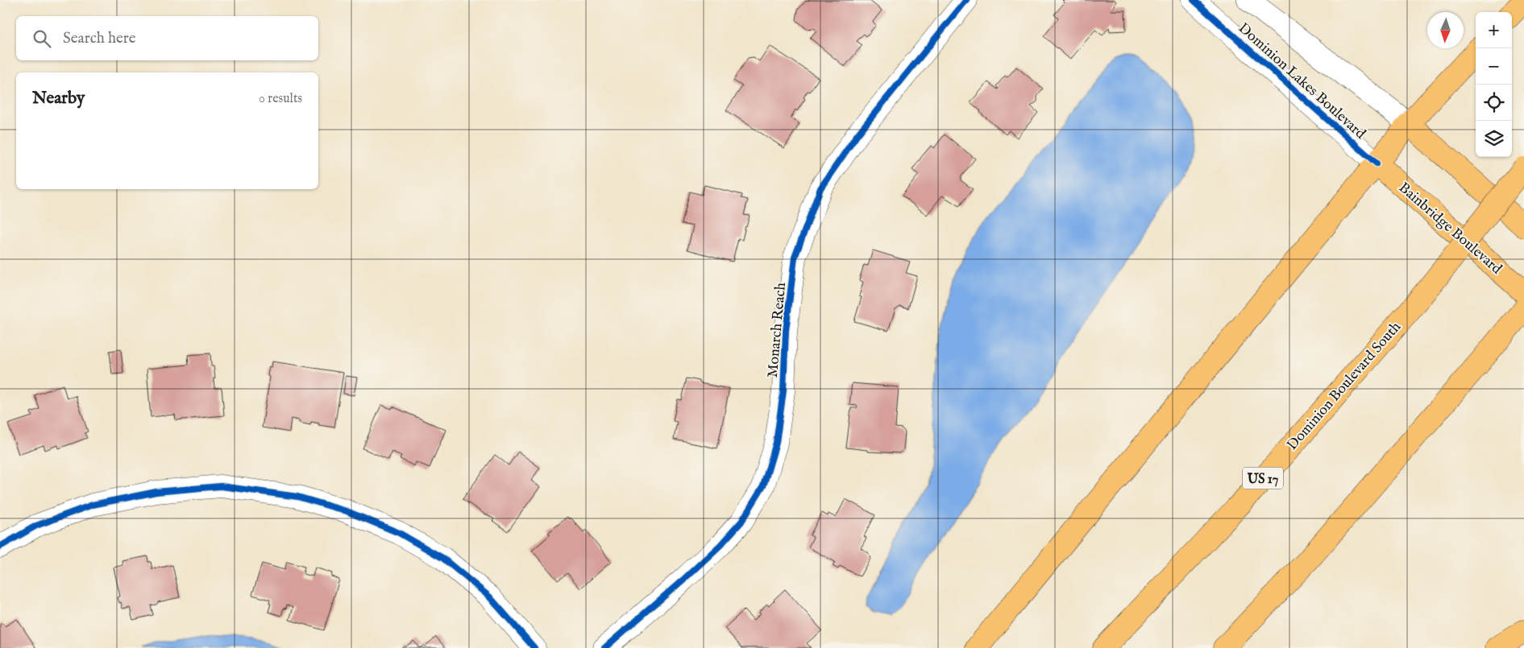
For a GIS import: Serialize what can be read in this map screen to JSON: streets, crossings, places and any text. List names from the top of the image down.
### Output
{
  "streets": {
    "main road": ["Bainbridge Boulevard", "Dominion Boulevard South", "US 17"],
    "street": ["Dominion Lakes Boulevard", "Monarch Reach"]
  },
  "crossings": [
    ["Dominion Lakes Boulevard", "Bainbridge Boulevard"]
  ],
  "north": "bottom",
  "page": {
    "map_buttons": ["+", "−"],
    "search": "Search here",
    "heading": ["Nearby", "0 results"]
  }
}
